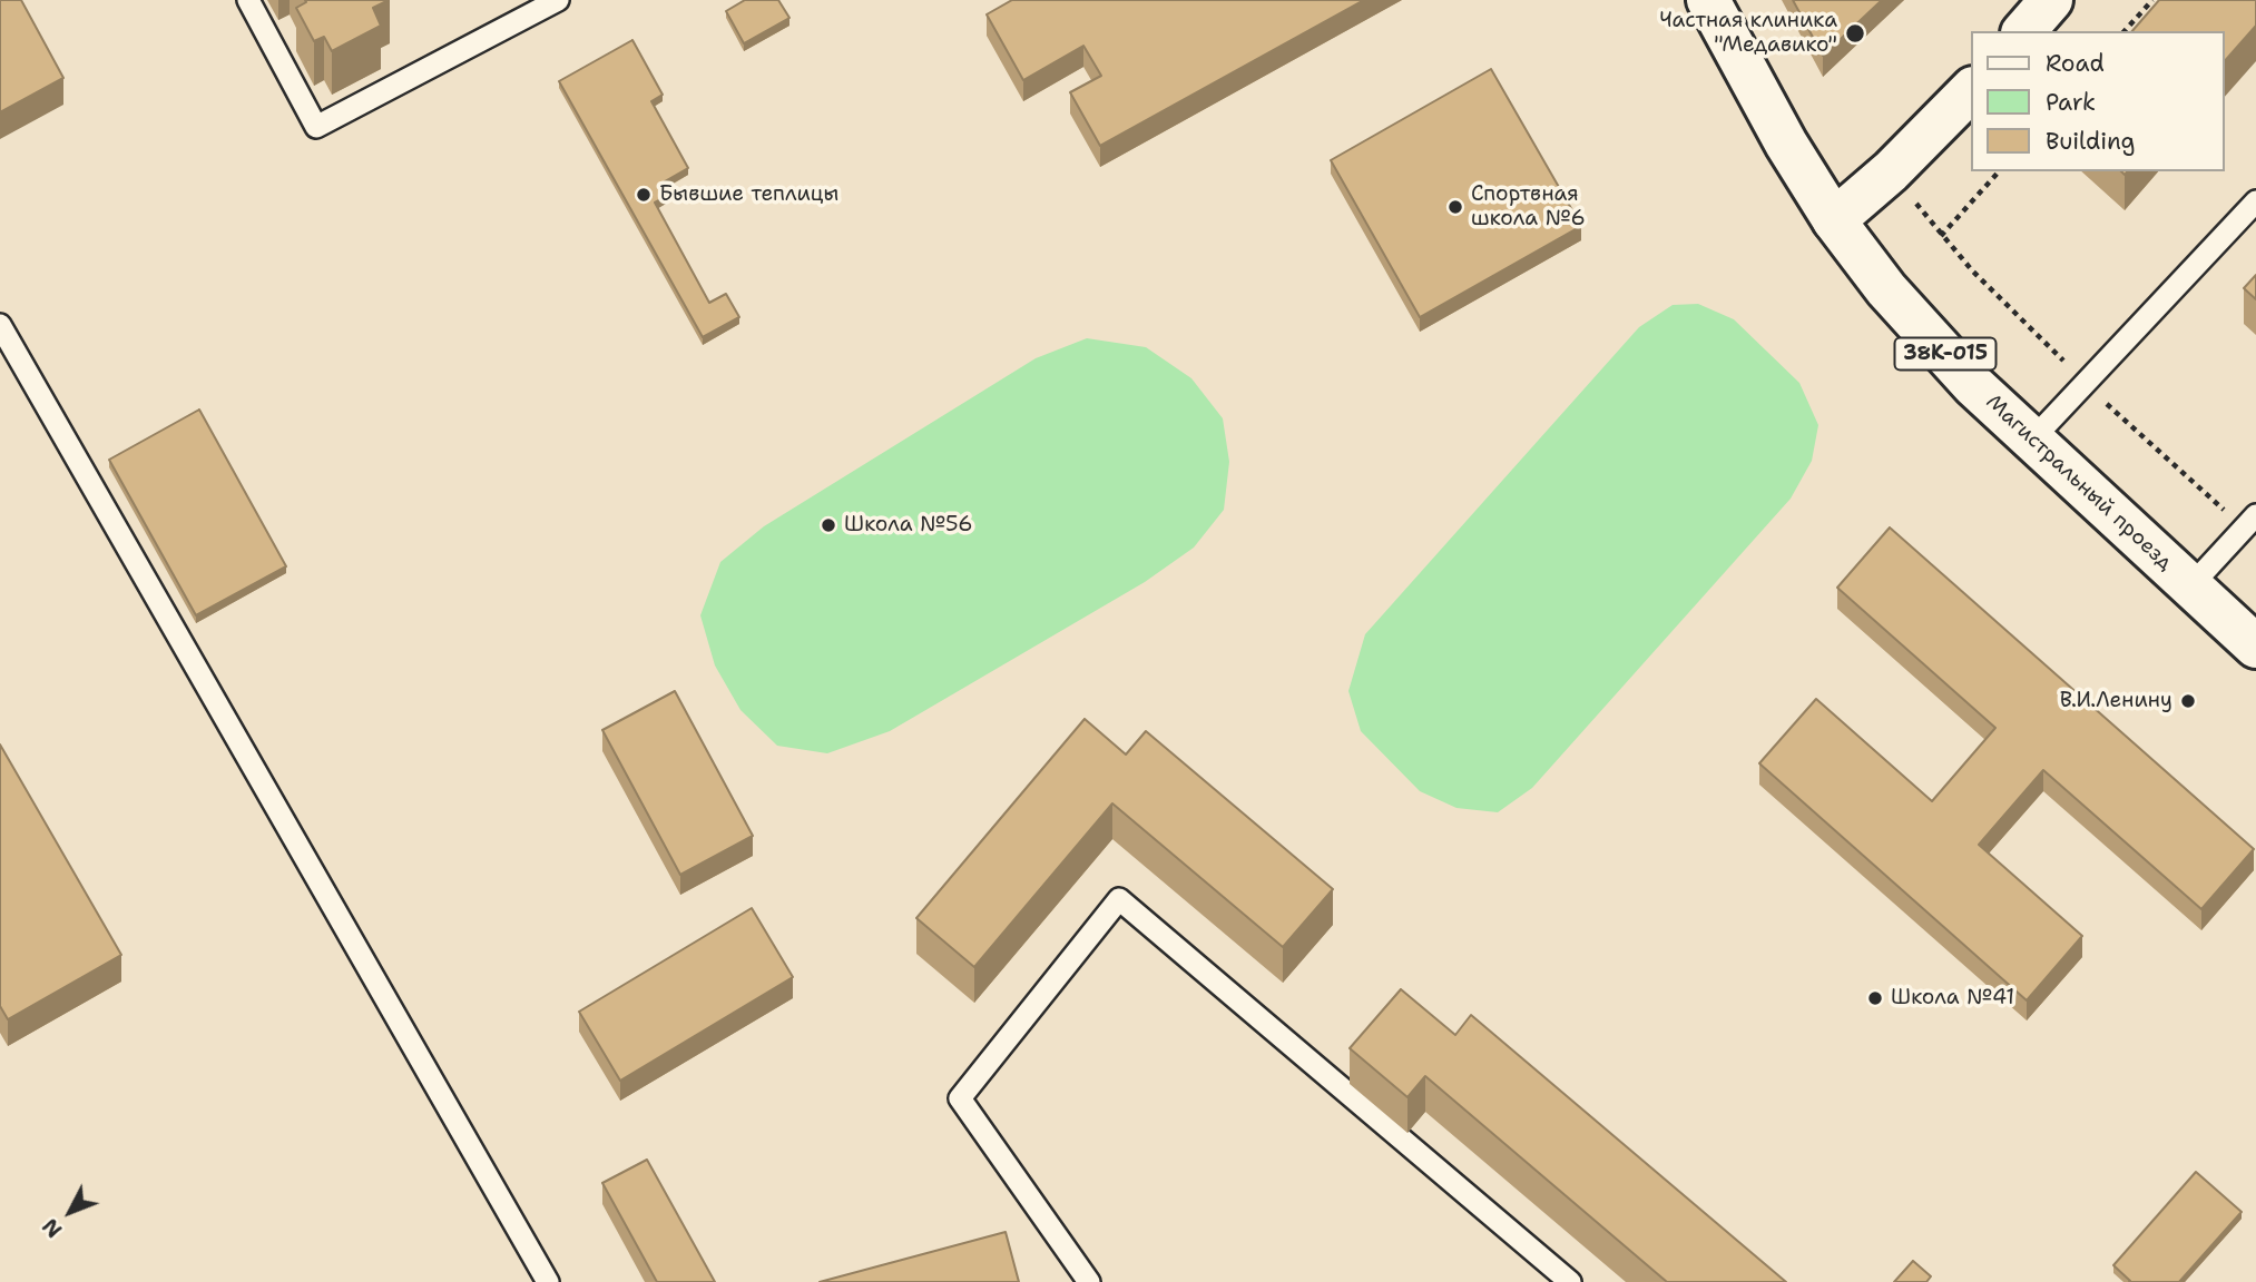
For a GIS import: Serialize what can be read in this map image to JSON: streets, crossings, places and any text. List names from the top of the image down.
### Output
{
  "streets": {
    "main road": ["38К-015", "Магистральный проезд"]
  },
  "places": [
    "Частная клиника \"Медавико\"",
    "Бывшие теплицы",
    "Спортвная школа №6",
    "Школа №56",
    "В.И.Ленину",
    "Школа №41"
  ],
  "legend": ["Road", "Park", "Building"],
  "north": "bottom left"
}
